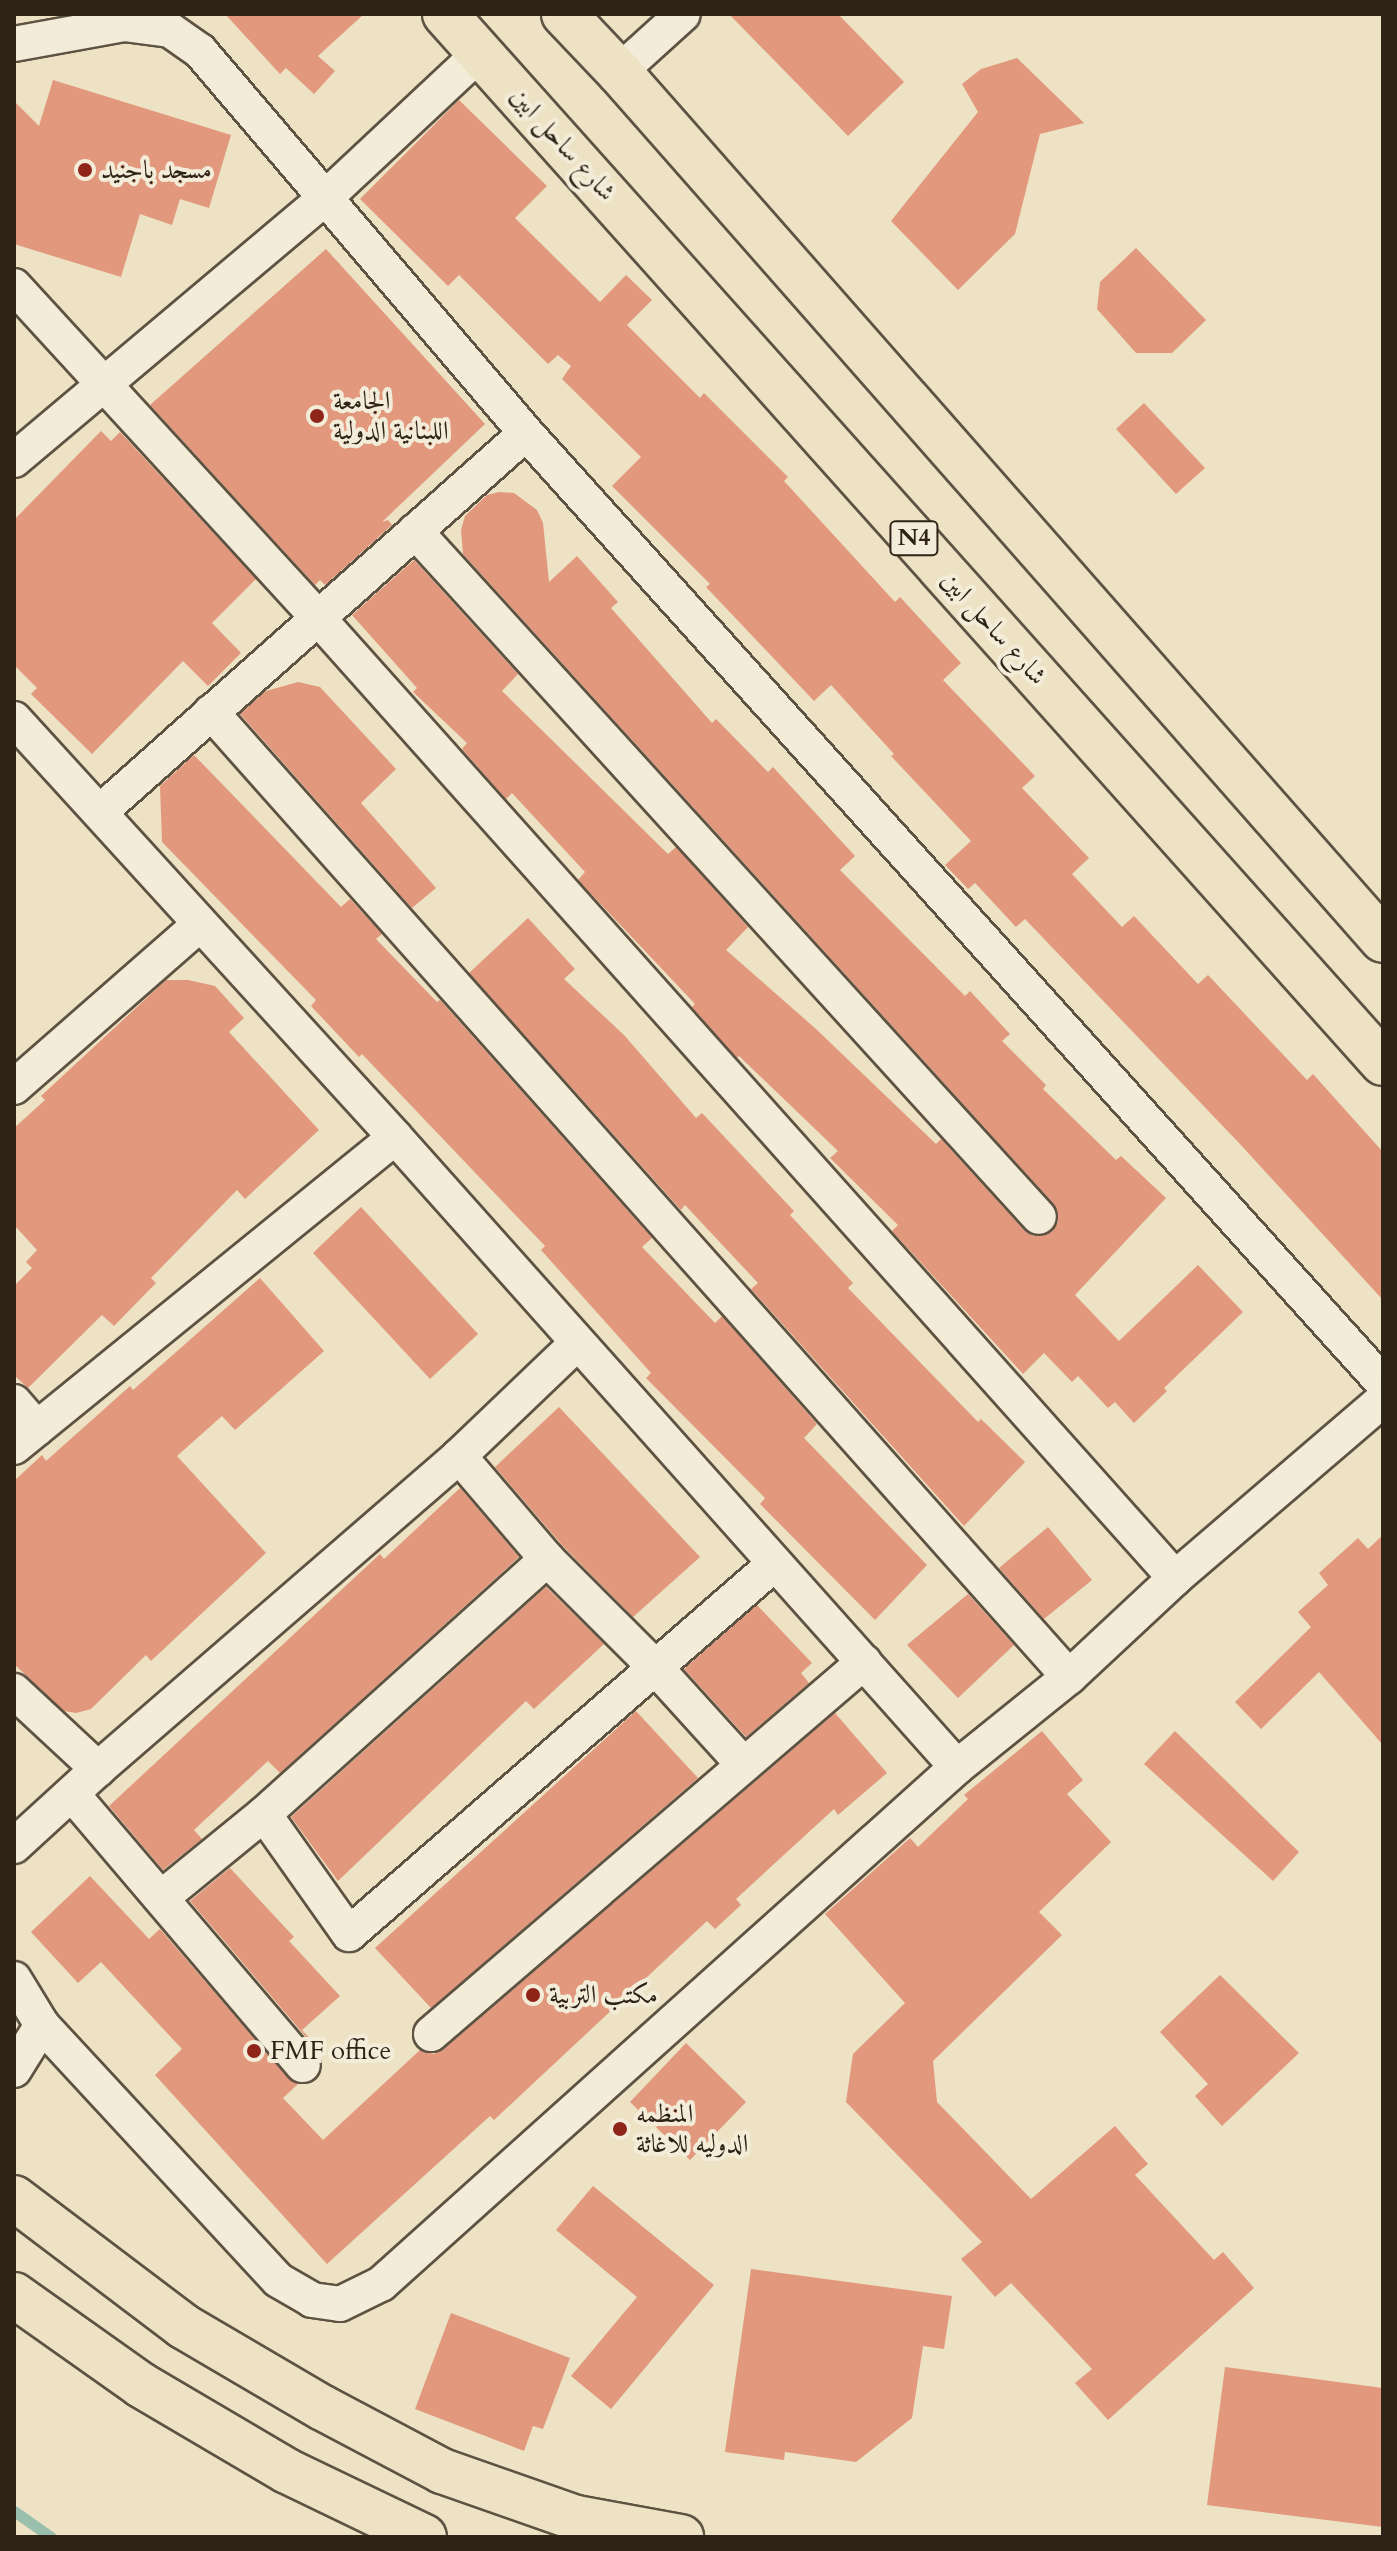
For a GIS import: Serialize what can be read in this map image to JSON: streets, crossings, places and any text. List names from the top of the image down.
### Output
{
  "streets": {
    "highway": ["شارع ساحل ابين", "N4"]
  },
  "places": [
    "مسجد باجنيد",
    "الجامعة اللبنانية الدولية",
    "مكتب التربية",
    "FMF office",
    "المنظمه الدوليه للاغاثة"
  ]
}
